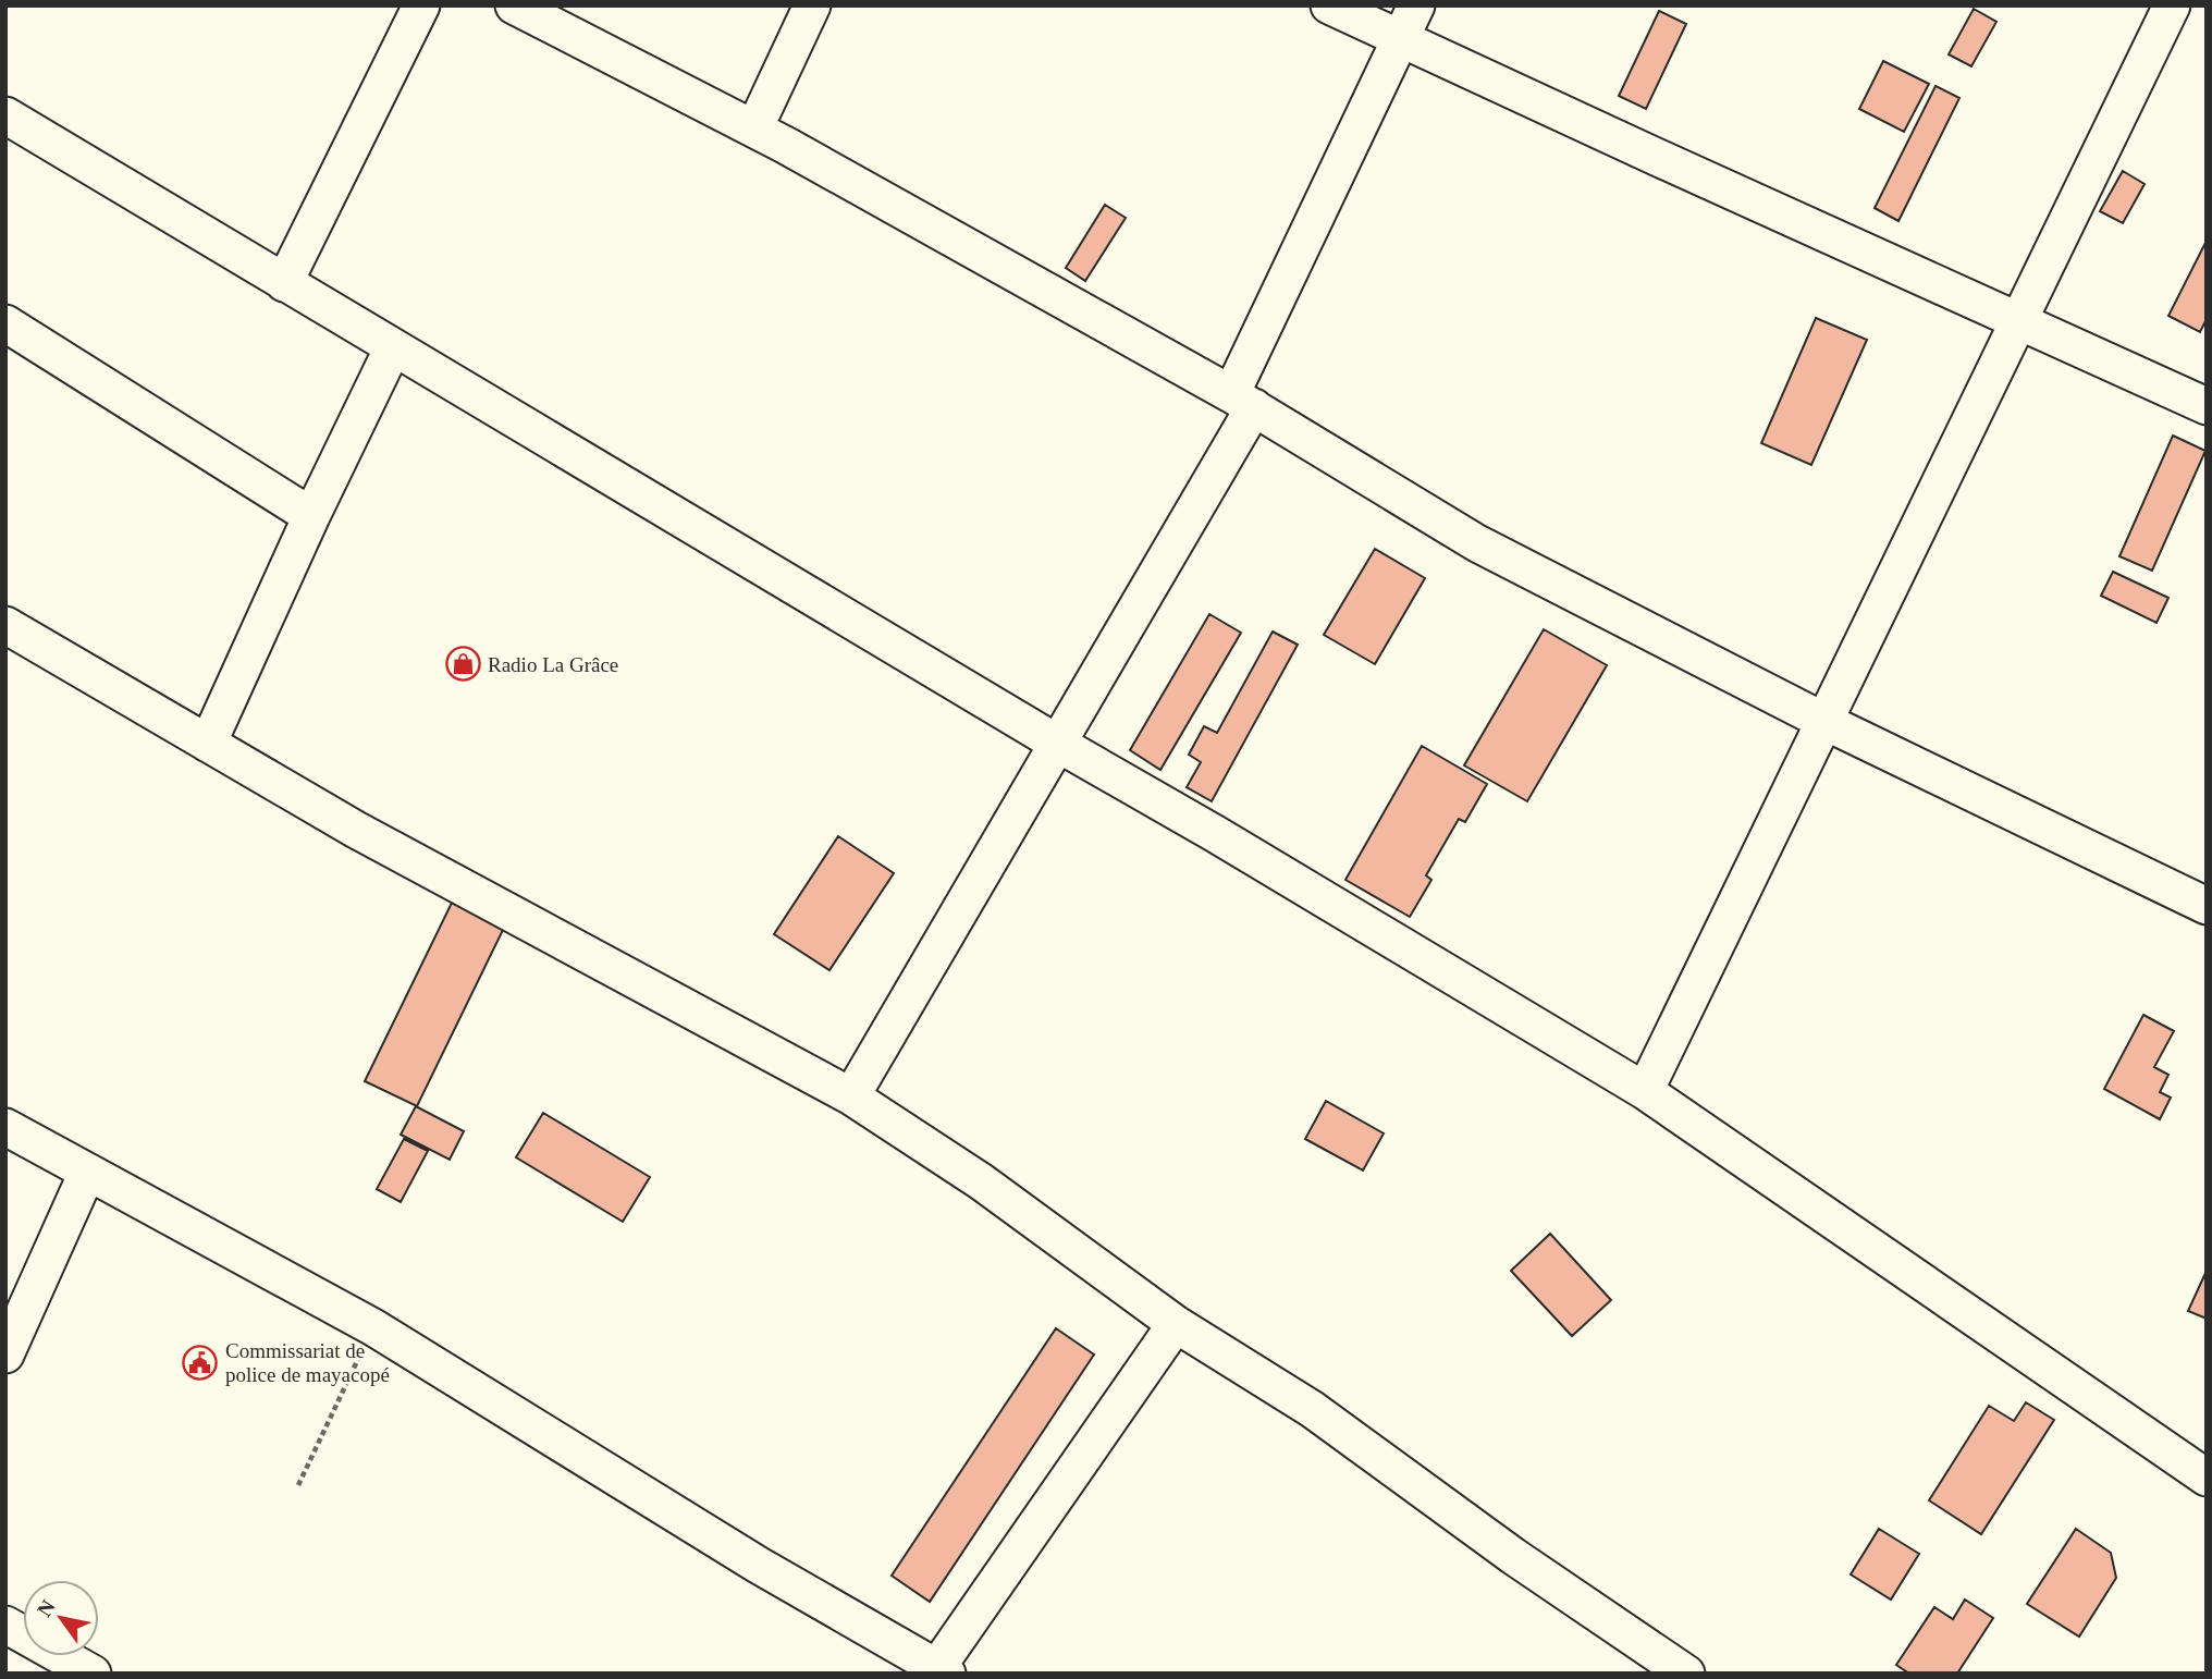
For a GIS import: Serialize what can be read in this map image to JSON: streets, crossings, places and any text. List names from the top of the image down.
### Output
{
  "places": {
    "shop": ["Radio La Grâce"],
    "public building": ["Commissariat de police de mayacopé"]
  },
  "north": "top left"
}
